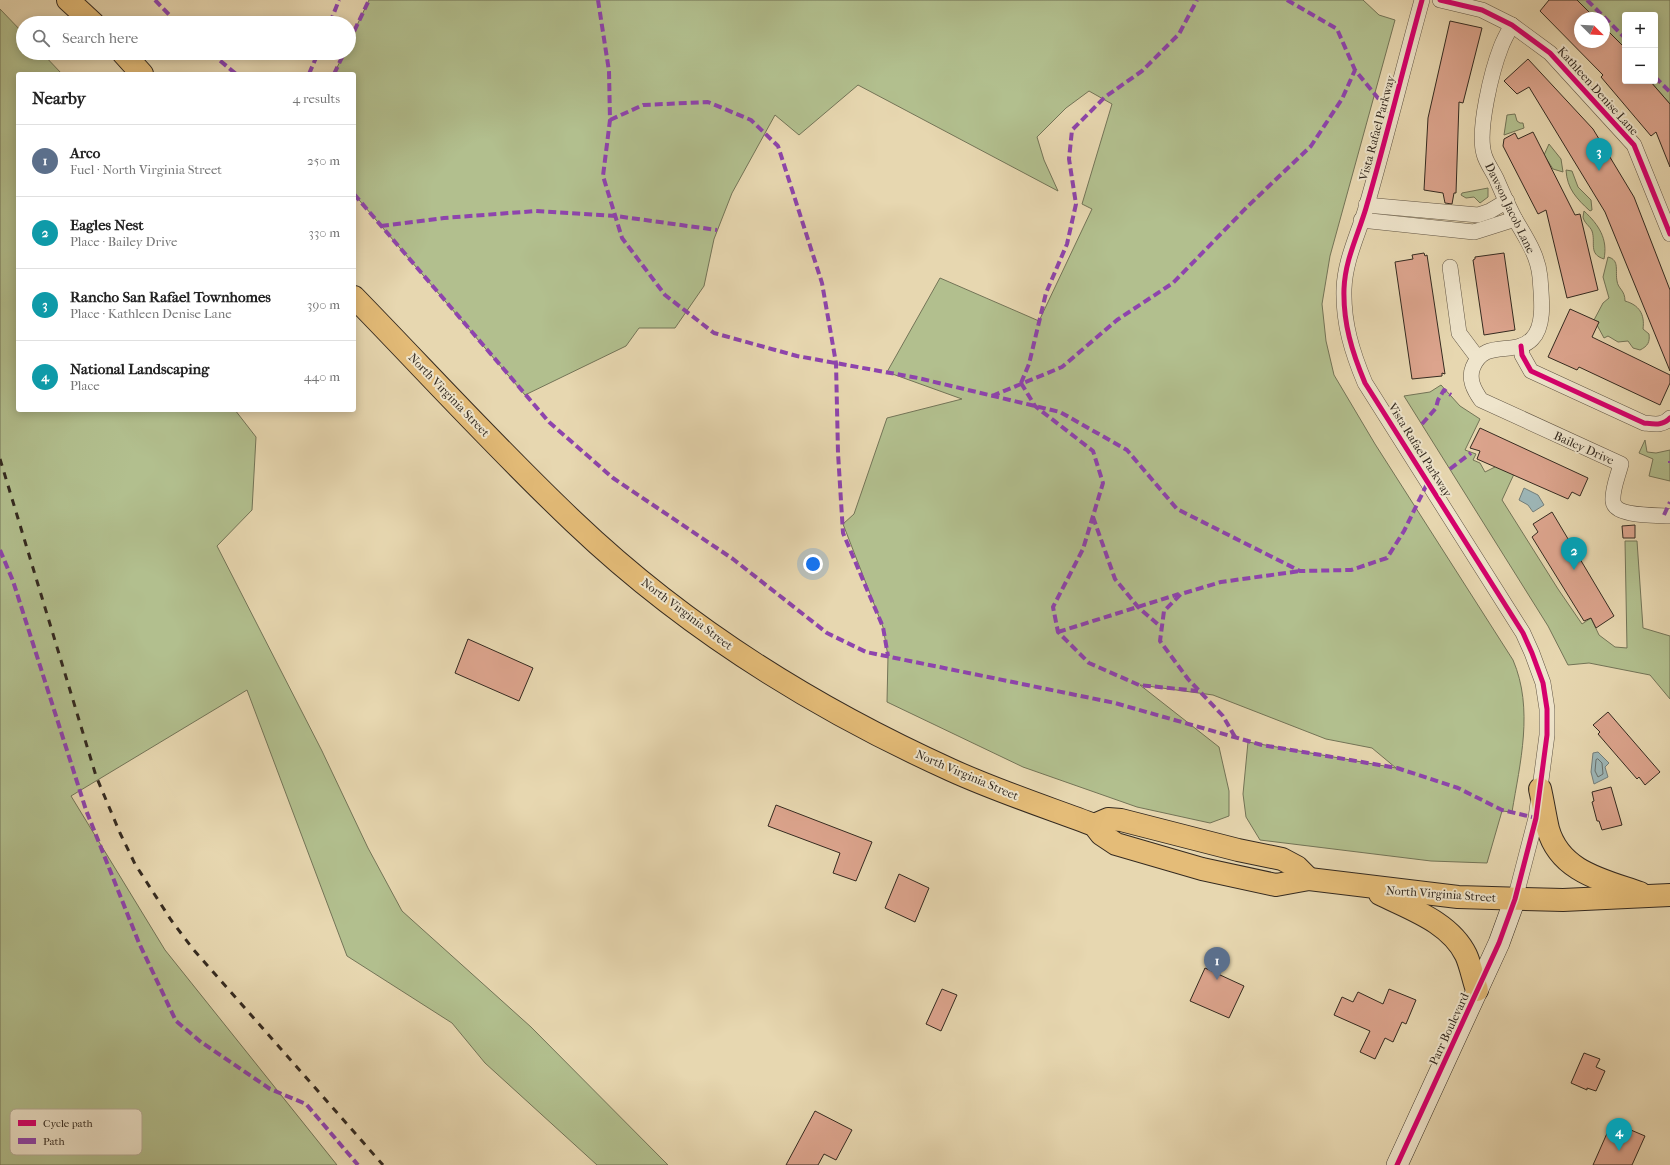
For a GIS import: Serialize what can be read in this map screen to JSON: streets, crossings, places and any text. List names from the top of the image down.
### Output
{
  "streets": {
    "main road": ["North Virginia Street", "Parr Boulevard"],
    "street": [
      "Kathleen Denise Lane",
      "Vista Rafael Parkway",
      "Dawson Jacob Lane",
      "Bailey Drive"
    ]
  },
  "crossings": [
    ["Kathleen Denise Lane", "Dawson Jacob Lane"],
    ["Vista Rafael Parkway", "North Virginia Street"],
    ["Vista Rafael Parkway", "Parr Boulevard"],
    ["North Virginia Street", "Parr Boulevard"]
  ],
  "legend": ["Cycle path", "Path"],
  "north": "bottom right",
  "page": {
    "map_buttons": ["+", "−"],
    "search": "Search here",
    "heading": ["Nearby", "4 results"],
    "list": [
      {
        "mark": "1",
        "name": "Arco",
        "note": "Fuel · North Virginia Street",
        "value": "250 m"
      },
      {
        "mark": "2",
        "name": "Eagles Nest",
        "note": "Place · Bailey Drive",
        "value": "330 m"
      },
      {
        "mark": "3",
        "name": "Rancho San Rafael Townhomes",
        "note": "Place · Kathleen Denise Lane",
        "value": "390 m"
      },
      {
        "mark": "4",
        "name": "National Landscaping",
        "note": "Place",
        "value": "440 m"
      }
    ],
    "pins": [
      "3",
      "2",
      "1",
      "4"
    ]
  }
}
